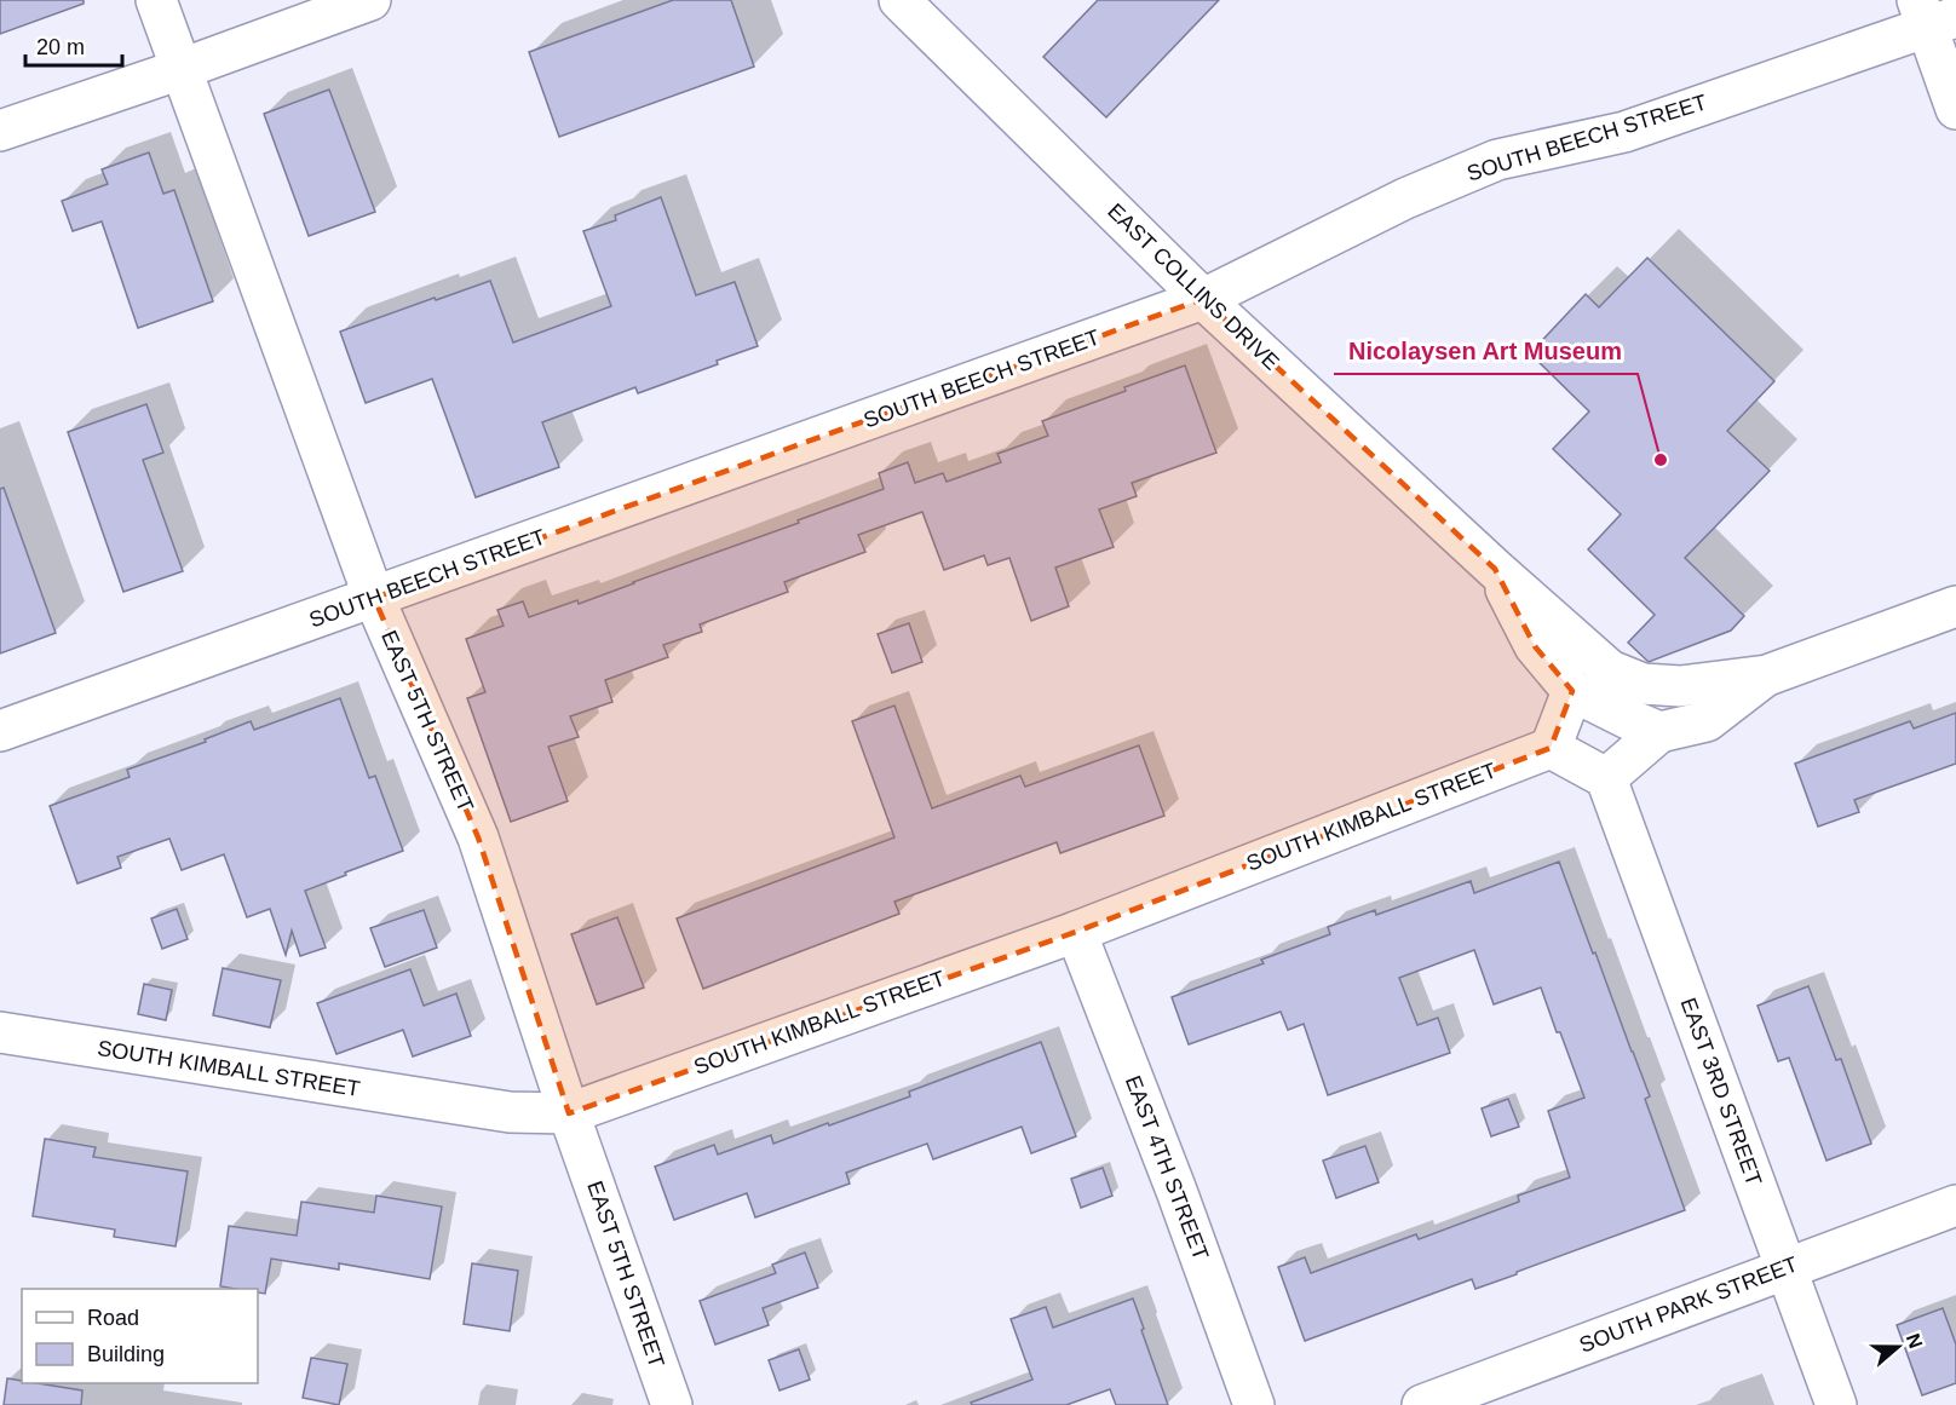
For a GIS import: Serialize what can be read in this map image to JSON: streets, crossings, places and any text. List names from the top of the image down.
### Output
{
  "streets": {
    "street": [
      "SOUTH BEECH STREET",
      "EAST COLLINS DRIVE",
      "EAST 5TH STREET",
      "SOUTH KIMBALL STREET",
      "EAST 3RD STREET",
      "EAST 4TH STREET",
      "SOUTH PARK STREET"
    ]
  },
  "crossings": [
    ["SOUTH BEECH STREET", "EAST COLLINS DRIVE"],
    ["SOUTH BEECH STREET", "EAST 5TH STREET"],
    ["EAST 5TH STREET", "SOUTH KIMBALL STREET"],
    ["SOUTH KIMBALL STREET", "EAST 4TH STREET"],
    ["EAST 3RD STREET", "SOUTH PARK STREET"]
  ],
  "places": ["Nicolaysen Art Museum"],
  "legend": ["Road", "Building"],
  "scale_bar": "20 m",
  "north": "right"
}
